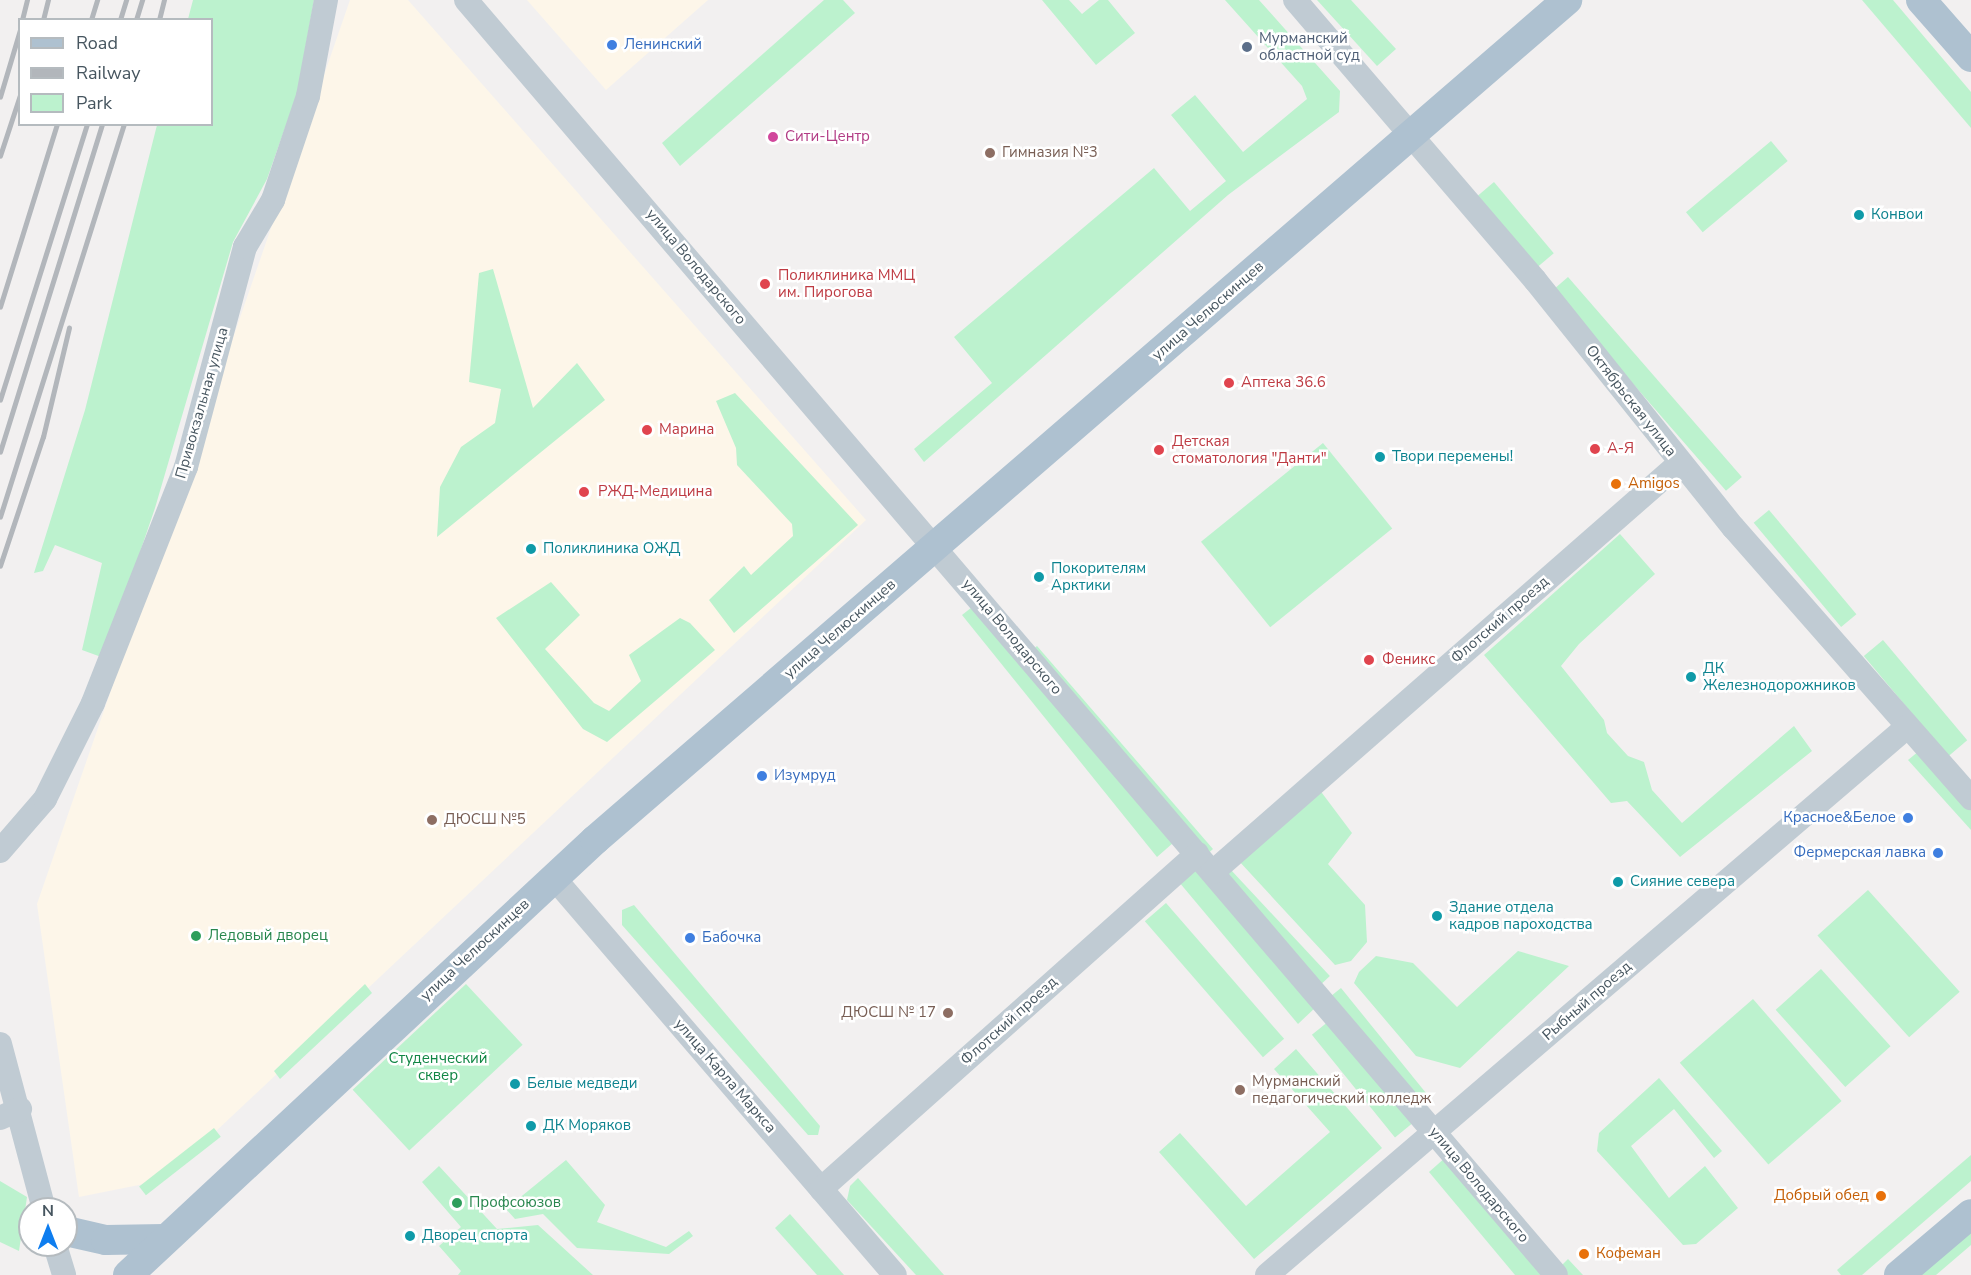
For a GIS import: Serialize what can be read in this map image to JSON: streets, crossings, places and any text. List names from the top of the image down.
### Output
{
  "streets": {
    "main road": ["улица Челюскинцев"],
    "street": [
      "улица Володарского",
      "Октябрьская улица",
      "Привокзальная улица",
      "Флотский проезд",
      "Рыбный проезд",
      "улица Карла Маркса"
    ]
  },
  "crossings": [
    ["улица Володарского", "улица Челюскинцев"],
    ["улица Володарского", "Флотский проезд"],
    ["улица Володарского", "Рыбный проезд"],
    ["улица Челюскинцев", "Октябрьская улица"],
    ["улица Челюскинцев", "улица Карла Маркса"],
    ["Октябрьская улица", "Флотский проезд"],
    ["Октябрьская улица", "Рыбный проезд"],
    ["Флотский проезд", "улица Карла Маркса"]
  ],
  "parks": ["Студенческий сквер"],
  "places": [
    "Ленинский",
    "Мурманский областной суд",
    "Сити-Центр",
    "Гимназия №3",
    "Конвои",
    "Поликлиника ММЦ им. Пирогова",
    "Аптека 36.6",
    "Марина",
    "А-Я",
    "Детская стоматология \"Данти\"",
    "Твори перемены!",
    "Amigos",
    "РЖД-Медицина",
    "Поликлиника ОЖД",
    "Покорителям Арктики",
    "Феникс",
    "ДК Железнодорожников",
    "Изумруд",
    "Красное&Белое",
    "ДЮСШ №5",
    "Фермерская лавка",
    "Сияние севера",
    "Здание отдела кадров пароходства",
    "Ледовый дворец",
    "Бабочка",
    "ДЮСШ № 17",
    "Белые медведи",
    "Мурманский педагогический колледж",
    "ДК Моряков",
    "Добрый обед",
    "Профсоюзов",
    "Дворец спорта",
    "Кофеман"
  ],
  "legend": ["Road", "Railway", "Park"],
  "north": "top"
}
